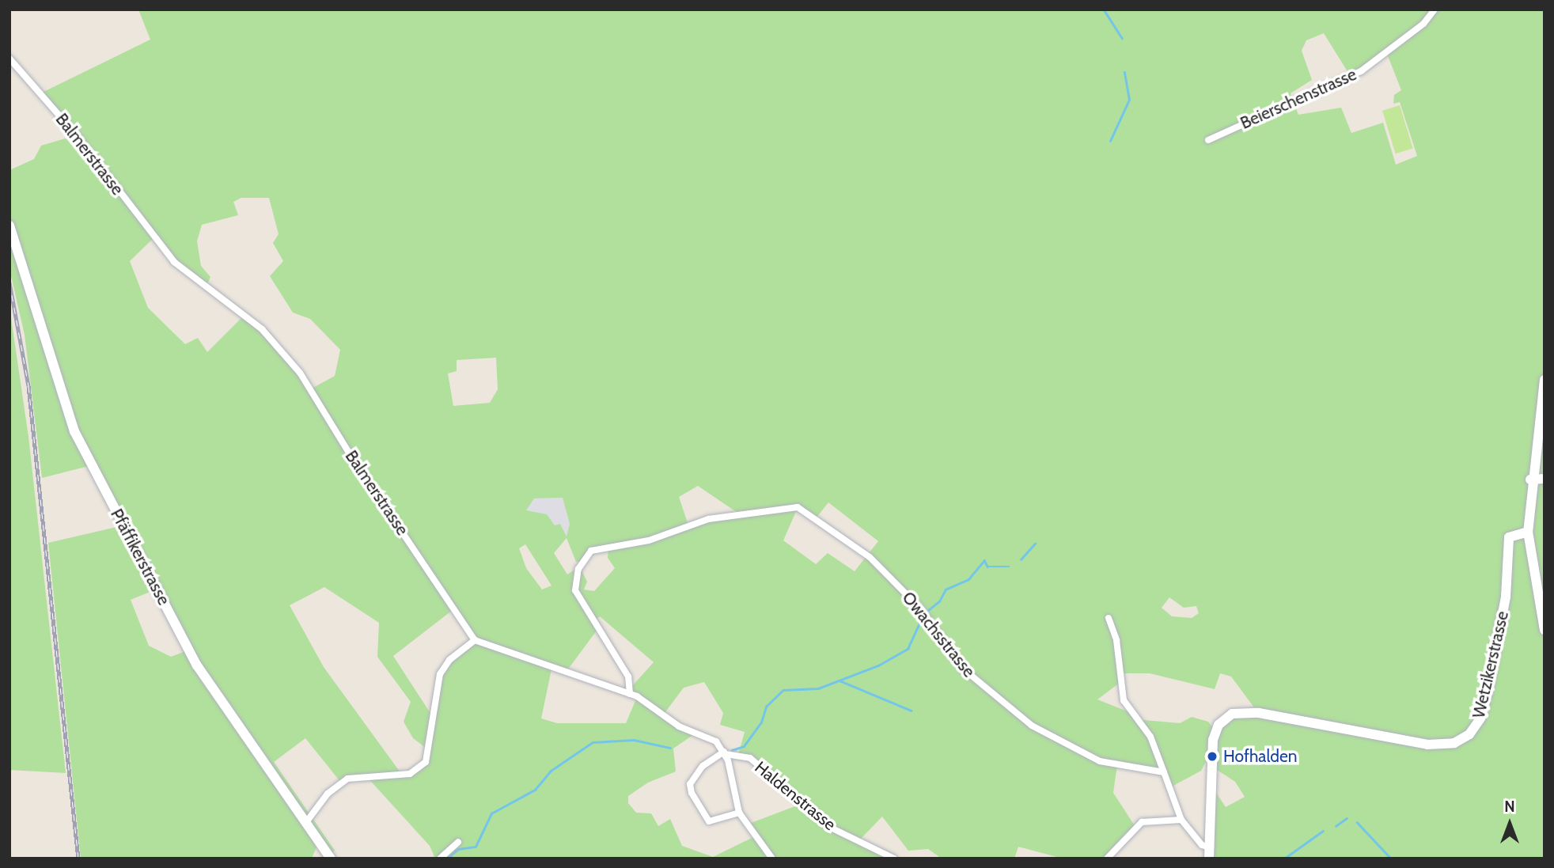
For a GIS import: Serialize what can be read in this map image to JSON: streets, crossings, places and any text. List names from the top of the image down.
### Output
{
  "streets": {
    "street": [
      "Beierschenstrasse",
      "Balmerstrasse",
      "Pfäffikerstrasse",
      "Owachsstrasse",
      "Wetzikerstrasse",
      "Haldenstrasse"
    ]
  },
  "places": ["Hofhalden"],
  "north": "top"
}
